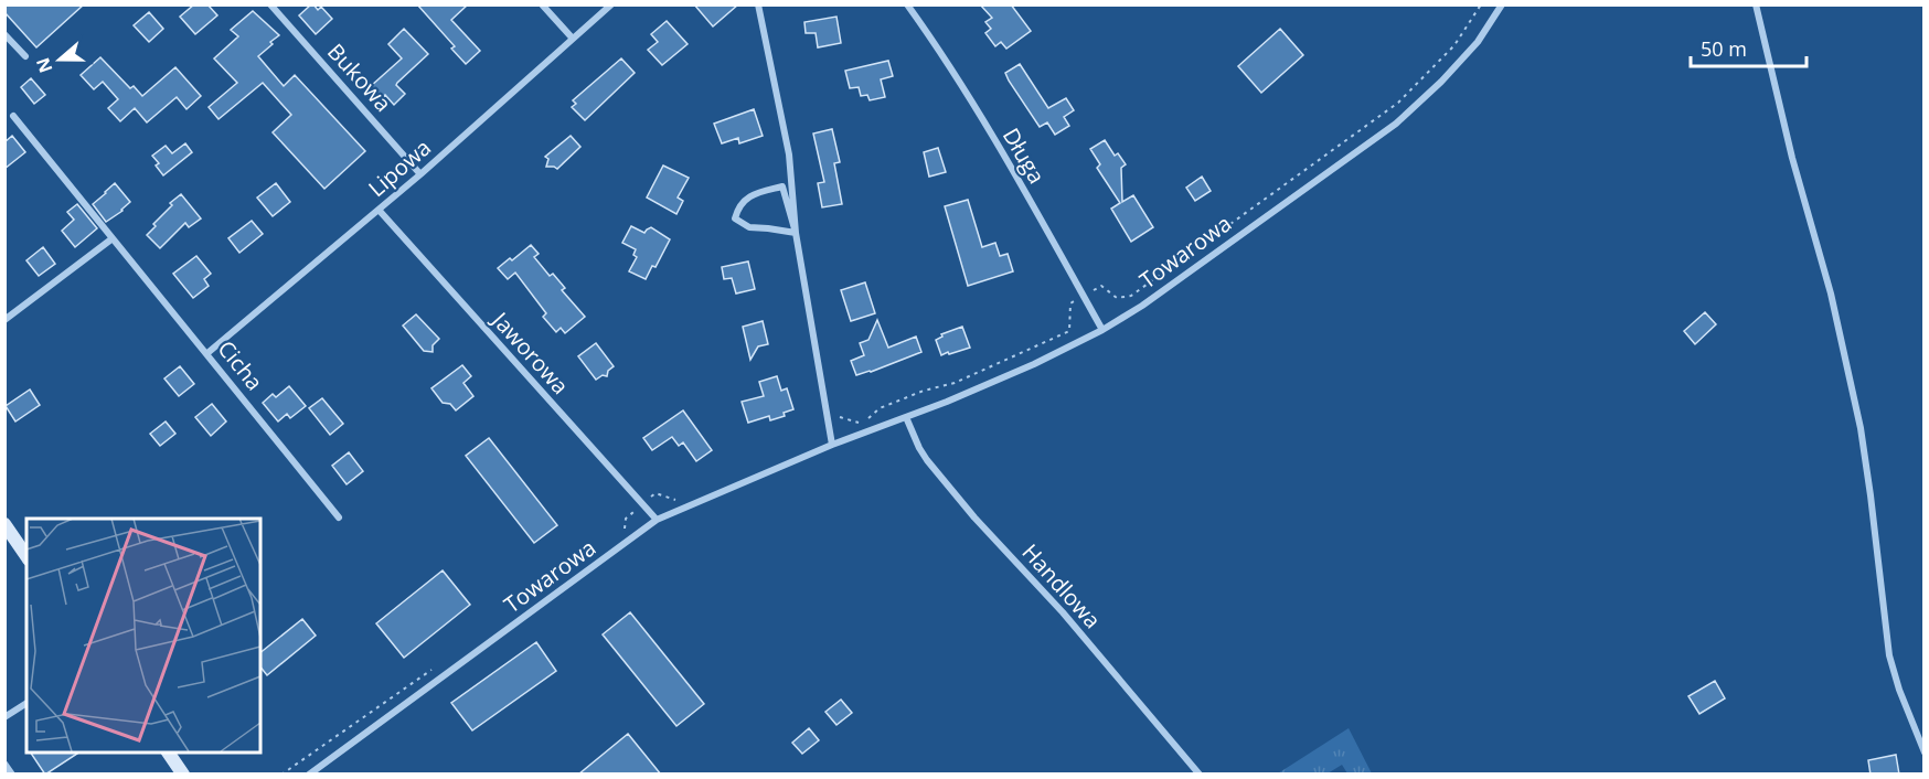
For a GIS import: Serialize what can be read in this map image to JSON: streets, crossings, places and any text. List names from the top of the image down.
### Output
{
  "streets": {
    "street": [
      "Bukowa",
      "Długa",
      "Lipowa",
      "Towarowa",
      "Jaworowa",
      "Cicha",
      "Handlowa"
    ]
  },
  "crossings": [
    ["Bukowa", "Lipowa"],
    ["Długa", "Towarowa"],
    ["Lipowa", "Jaworowa"],
    ["Lipowa", "Cicha"],
    ["Towarowa", "Jaworowa"],
    ["Towarowa", "Handlowa"]
  ],
  "scale_bar": "50 m",
  "north": "left"
}
